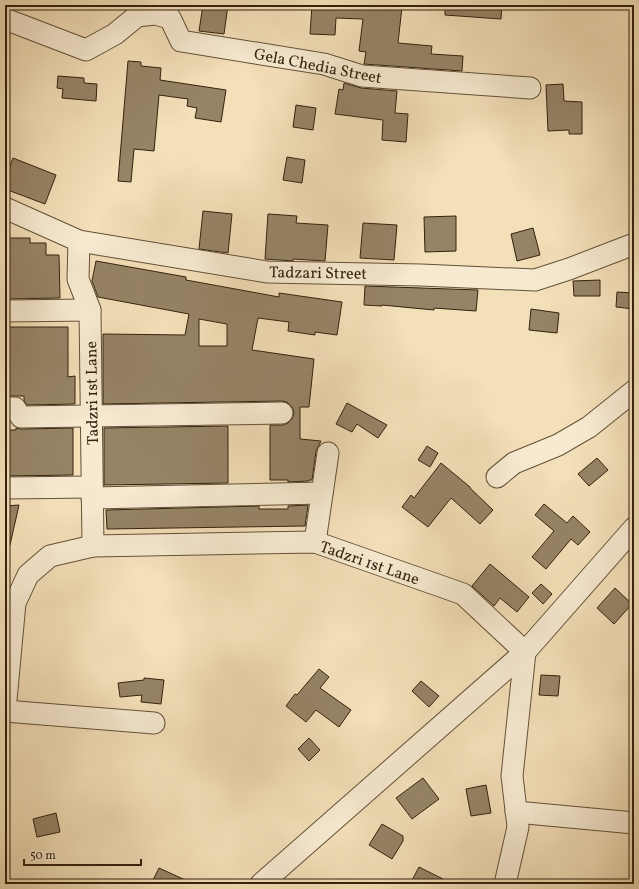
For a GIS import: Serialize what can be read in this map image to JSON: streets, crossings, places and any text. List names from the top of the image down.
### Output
{
  "streets": {
    "street": ["Gela Chedia Street", "Tadzari Street", "Tadzri 1st Lane"]
  },
  "crossings": [
    ["Tadzari Street", "Tadzri 1st Lane"]
  ],
  "scale_bar": "50 m"
}
